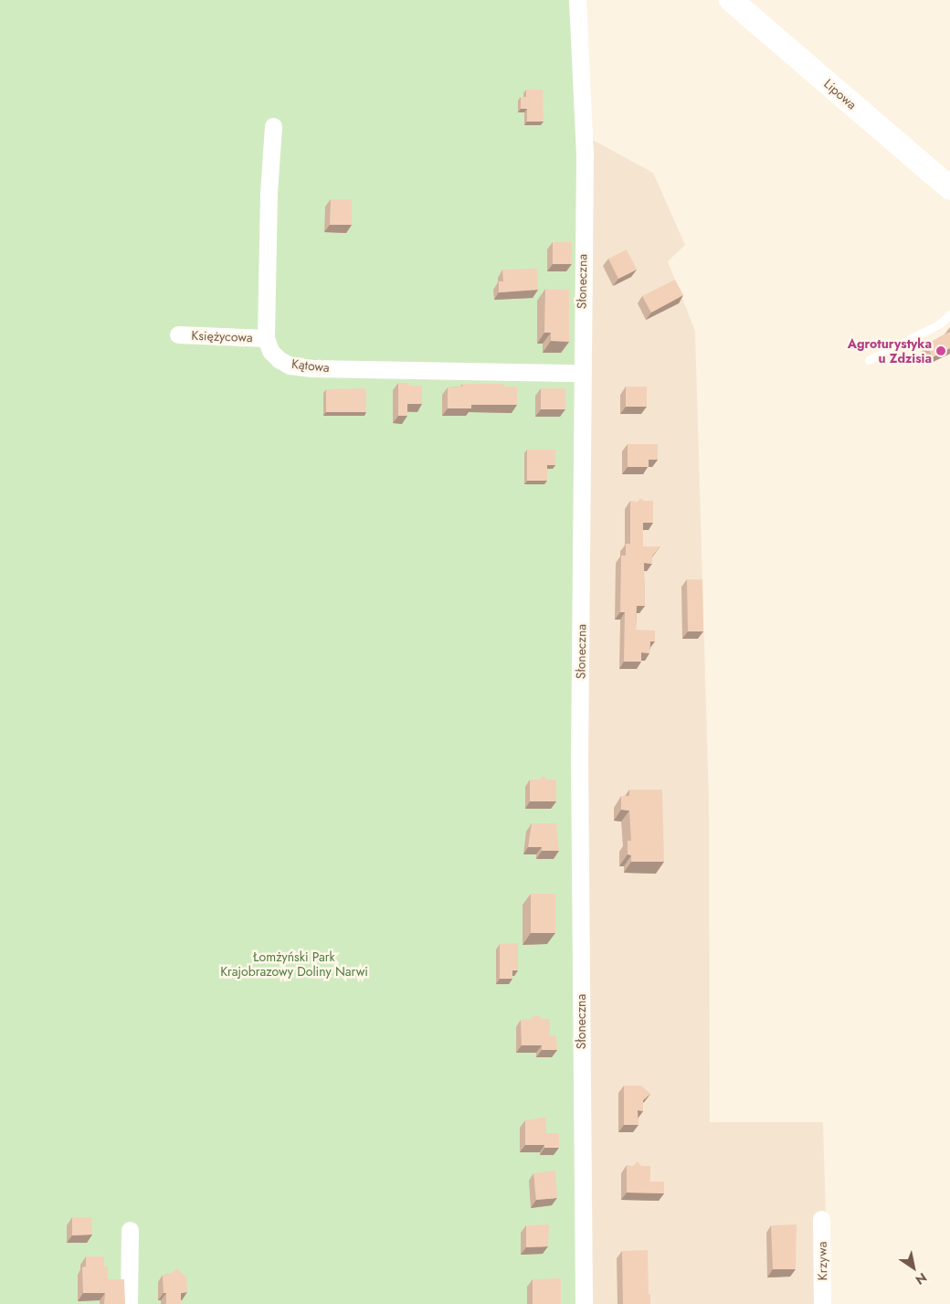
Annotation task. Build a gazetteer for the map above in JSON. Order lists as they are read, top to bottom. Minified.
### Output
{"streets":{"main road":["Lipowa"],"street":["Słoneczna","Księżycowa","Kątowa","Krzywa"]},"crossings":[["Słoneczna","Kątowa"],["Księżycowa","Kątowa"]],"parks":["Łomżyński Park Krajobrazowy Doliny Narwi"],"places":["Agroturystyka u Zdzisia"],"north":"bottom right"}
